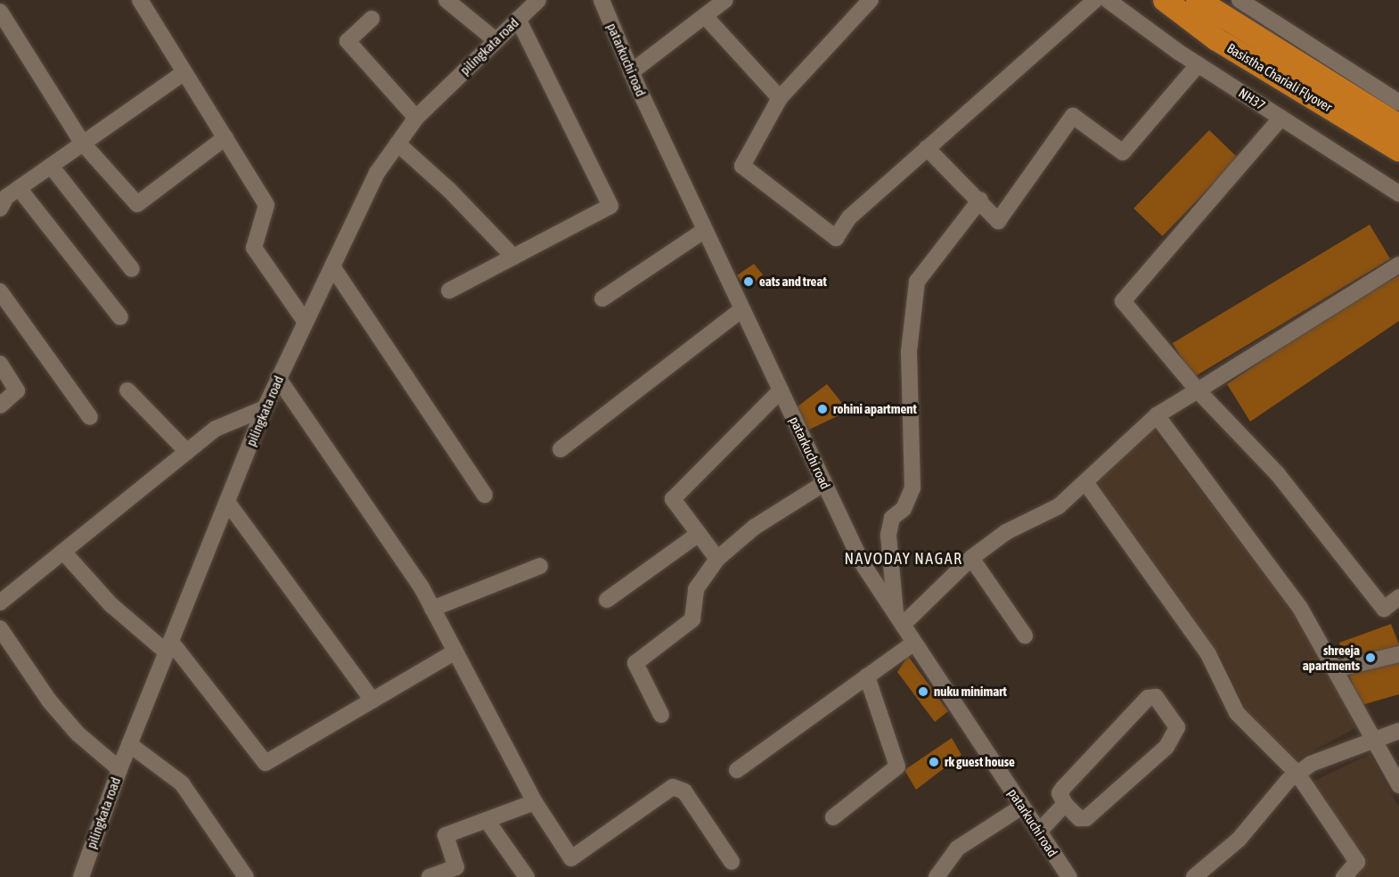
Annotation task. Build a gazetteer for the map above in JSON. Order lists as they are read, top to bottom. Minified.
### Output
{"streets":{"highway":["Basistha Chariali Flyover"],"street":["pilingkata road","patarkuchi road","NH37"]},"districts":["NAVODAY NAGAR"],"places":["eats and treat","rohini apartment","shreeja apartments","nuku minimart","rk guest house"]}
